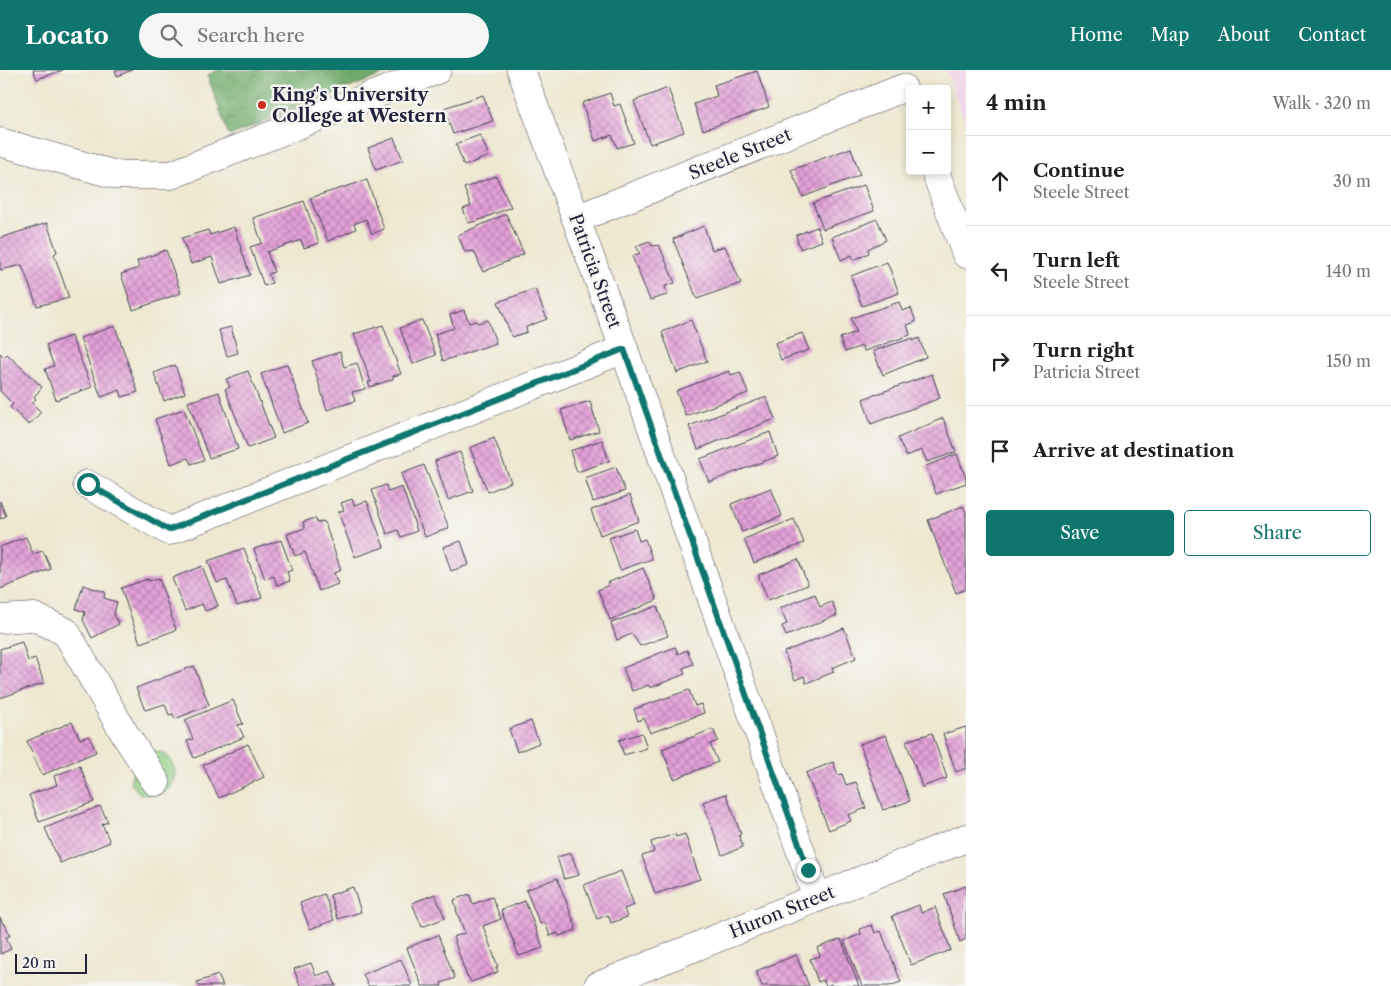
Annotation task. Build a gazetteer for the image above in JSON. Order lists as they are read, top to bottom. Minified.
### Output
{"streets":{"street":["Steele Street","Patricia Street","Huron Street"]},"crossings":[["Steele Street","Patricia Street"],["Patricia Street","Huron Street"]],"places":["King's University College at Western"],"scale_bar":"20 m","page":{"header":"Locato","search":"Search here","nav":["Home","Map","About","Contact"],"heading":["4 min","Walk · 320 m"],"map_buttons":["+","−"],"list":[["Continue","Steele Street","30 m"],["Turn left","Steele Street","140 m"],["Turn right","Patricia Street","150 m"],"Arrive at destination"],"buttons":["Save","Share"],"scale":"20 m"}}
